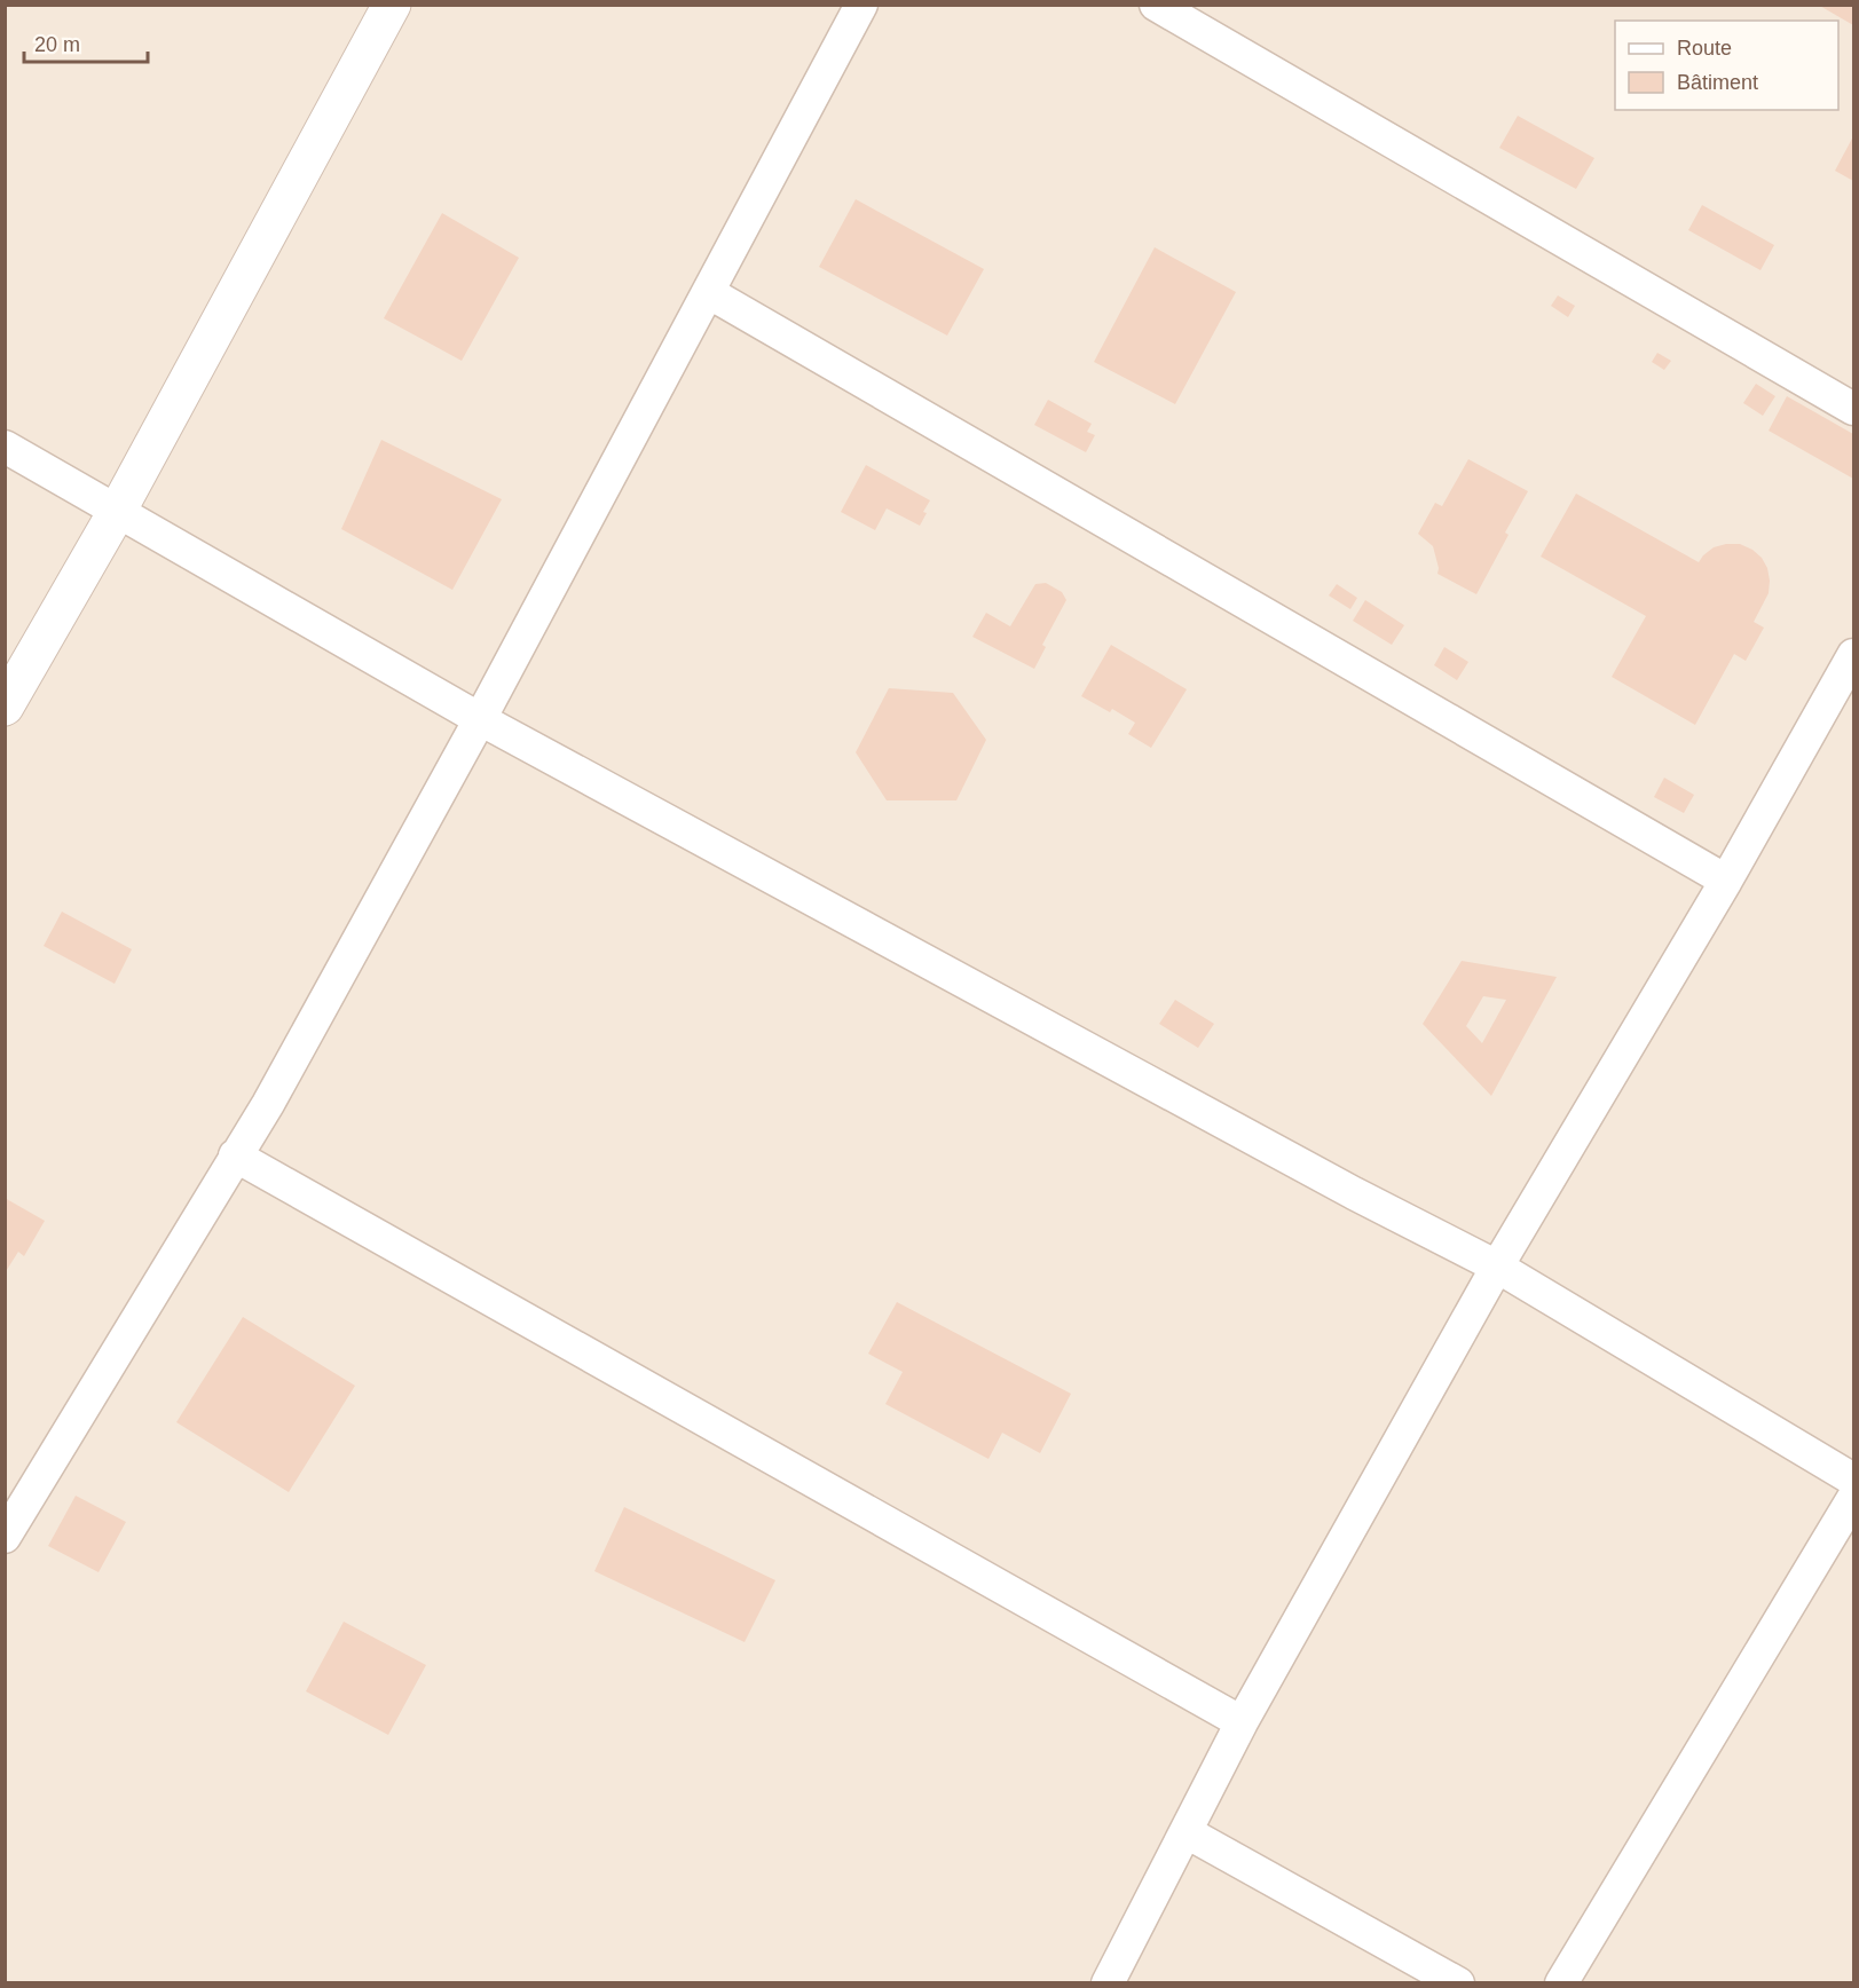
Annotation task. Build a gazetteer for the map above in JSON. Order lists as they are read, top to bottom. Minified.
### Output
{"legend":["Route","Bâtiment"],"scale_bar":"20 m"}
